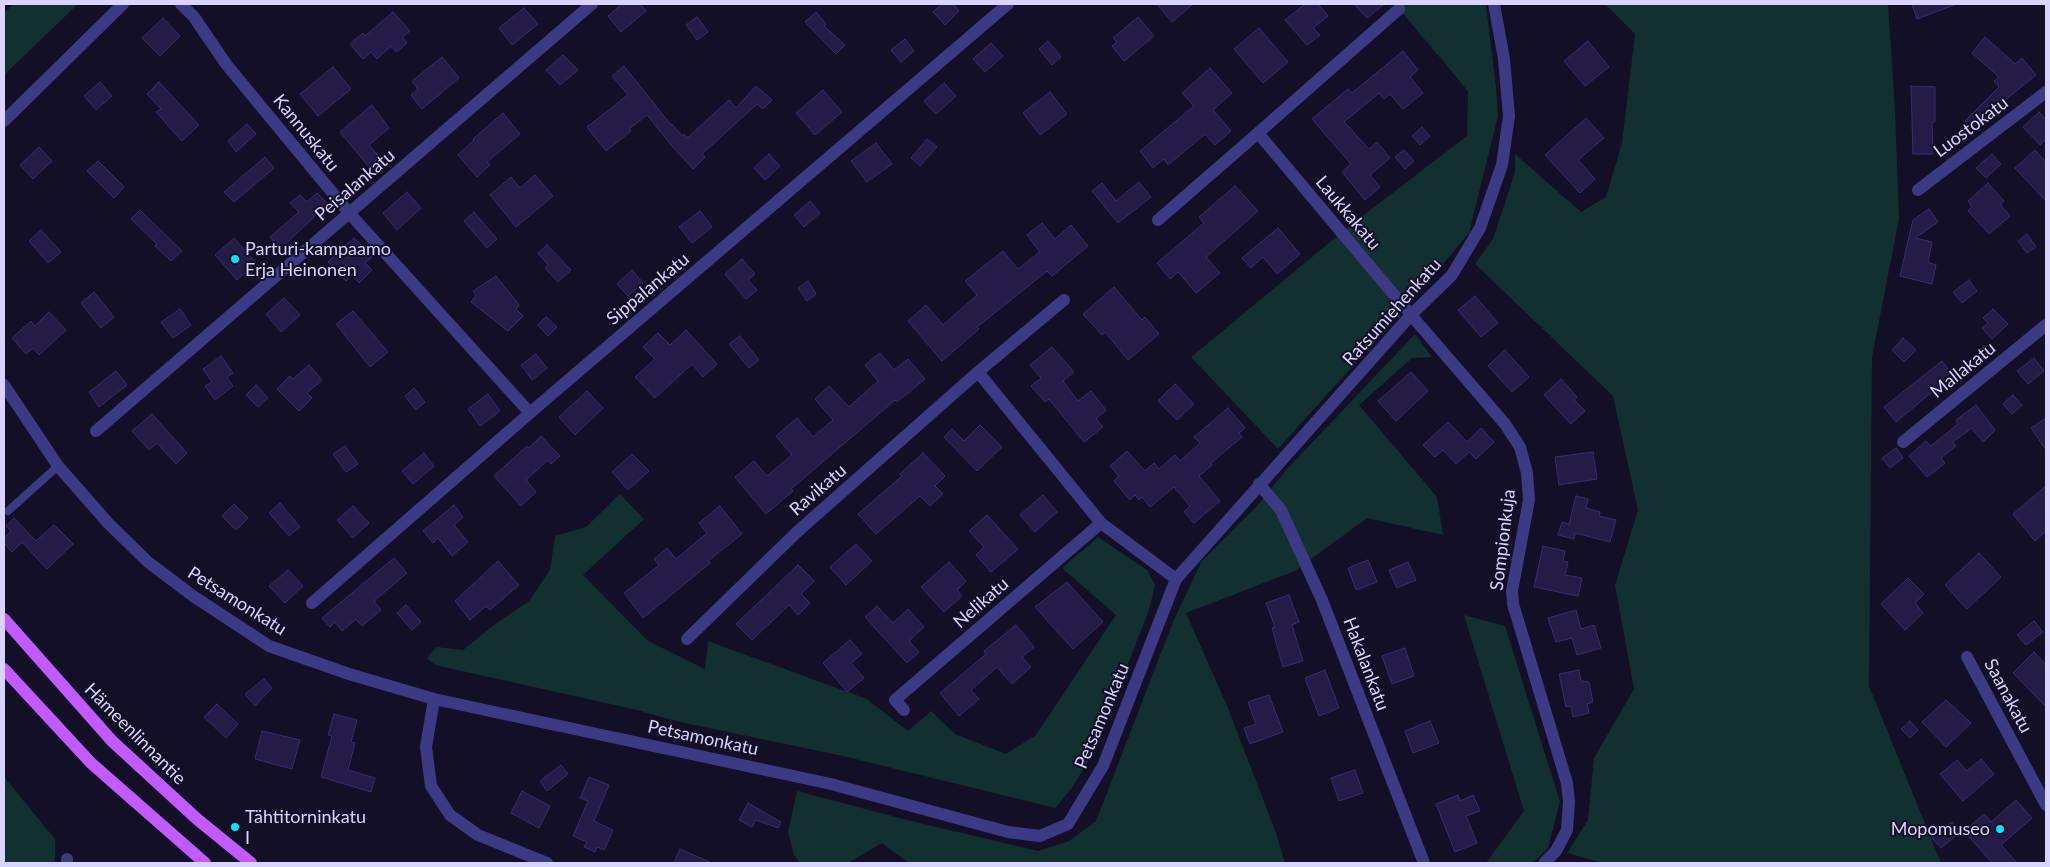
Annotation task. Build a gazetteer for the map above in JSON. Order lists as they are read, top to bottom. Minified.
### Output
{"streets":{"main road":["Hämeenlinnantie"],"street":["Luostokatu","Kannuskatu","Peisalankatu","Laukkakatu","Sippalankatu","Ratsumiehenkatu","Mallakatu","Ravikatu","Sompionkuja","Petsamonkatu","Nelikatu","Hakalankatu","Saanakatu"]},"crossings":[["Kannuskatu","Peisalankatu"],["Kannuskatu","Sippalankatu"],["Laukkakatu","Ratsumiehenkatu"],["Laukkakatu","Sompionkuja"],["Ratsumiehenkatu","Sompionkuja"],["Ratsumiehenkatu","Petsamonkatu"],["Petsamonkatu","Hakalankatu"]],"places":["Parturi-kampaamo Erja Heinonen","Tähtitorninkatu I","Mopomuseo"]}
